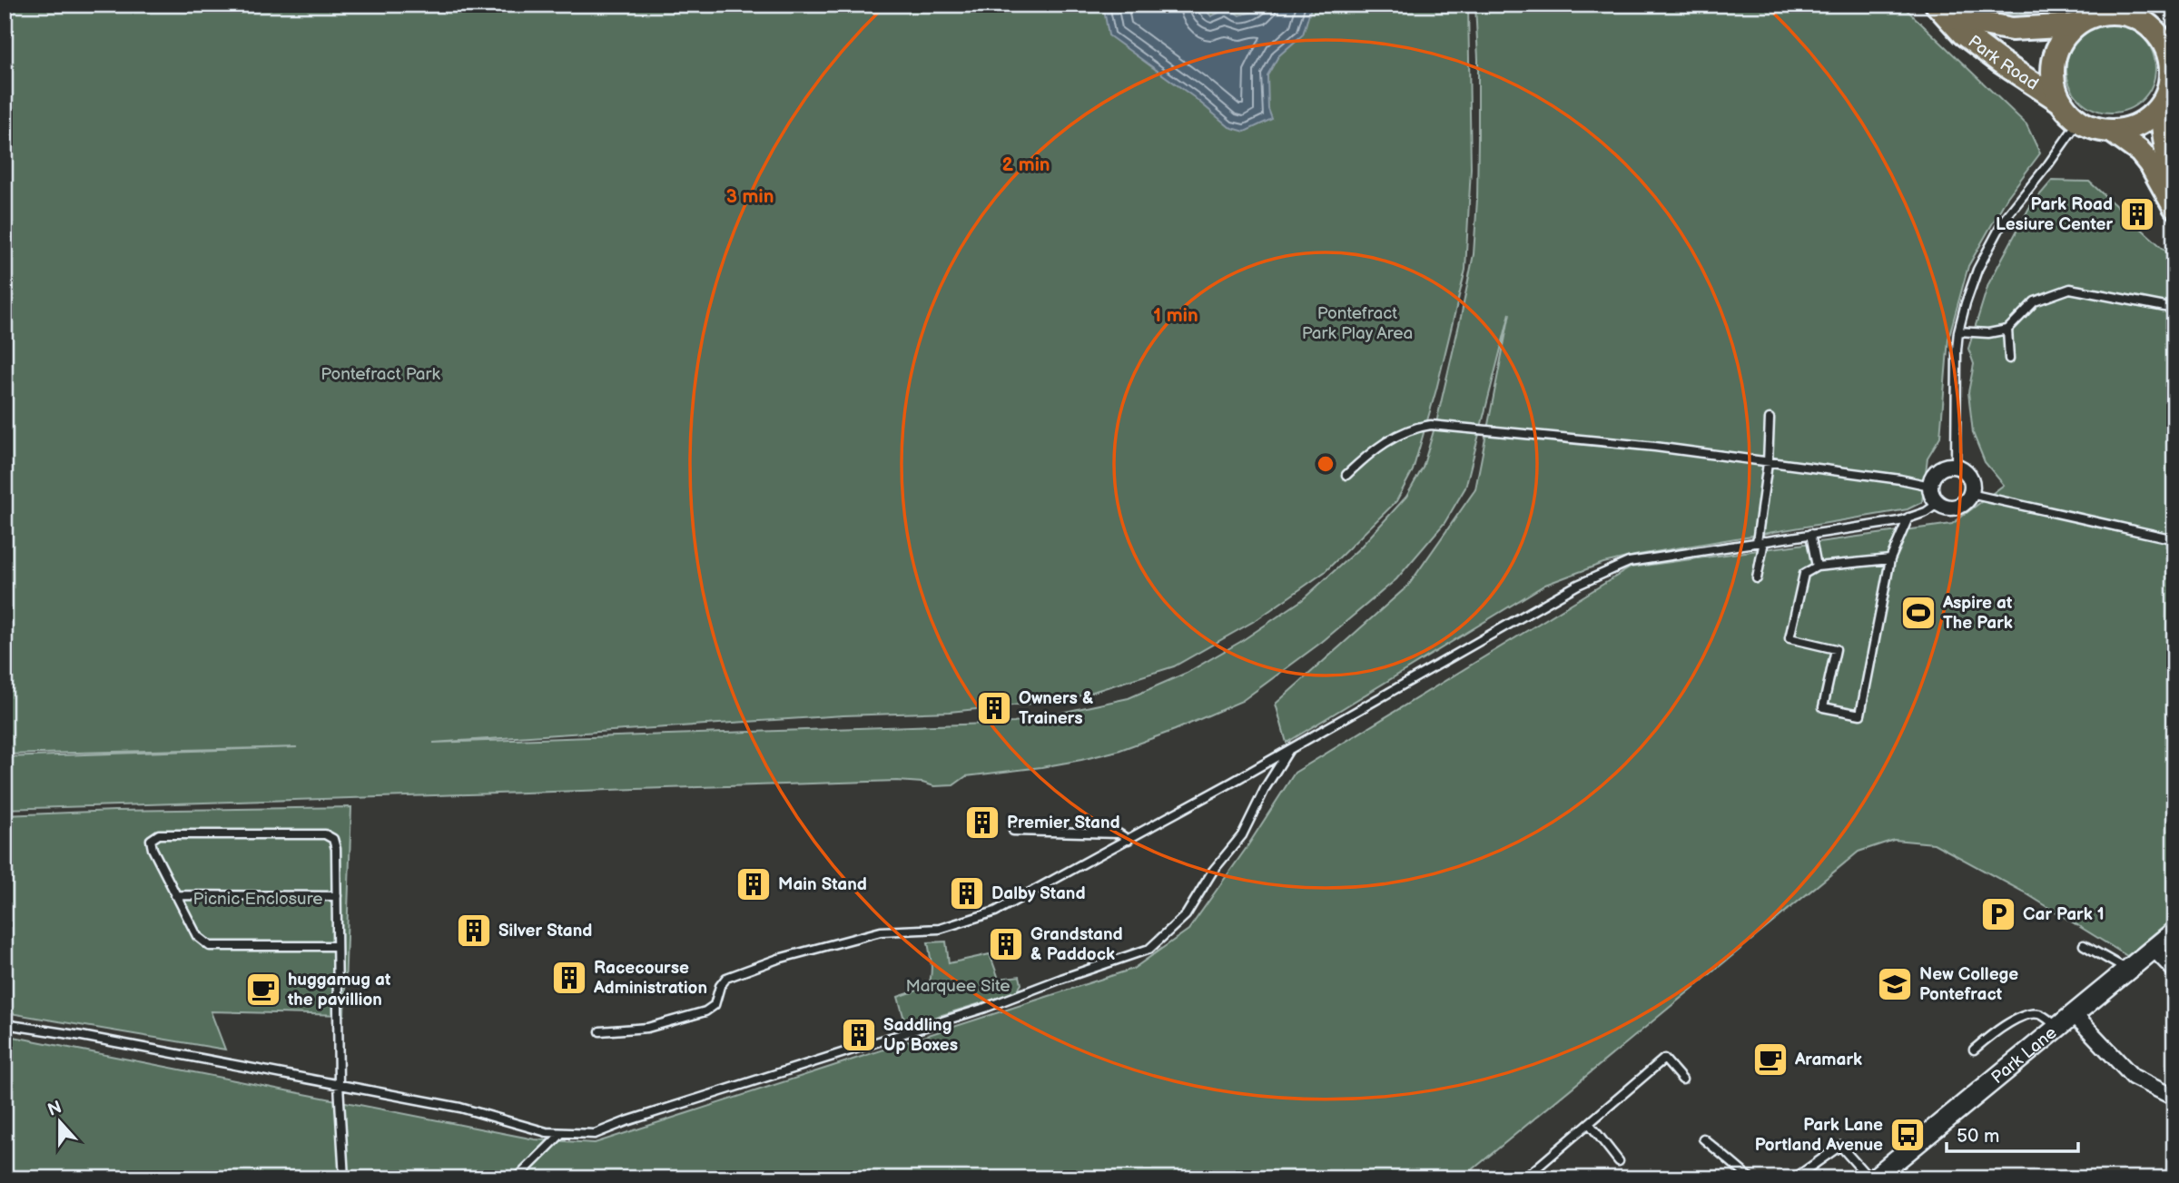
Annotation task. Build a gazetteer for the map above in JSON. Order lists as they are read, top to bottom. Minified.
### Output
{"streets":{"main road":["Park Road","Park Lane"]},"parks":["Pontefract Park Play Area","Pontefract Park","Picnic Enclosure","Marquee Site"],"places":{"building":["Park Road Lesiure Center","Owners & Trainers","Premier Stand","Main Stand","Dalby Stand","Silver Stand","Grandstand & Paddock","Racecourse Administration","Saddling Up Boxes"],"sports":["Aspire at The Park"],"parking":["Car Park 1"],"school or university":["New College Pontefract"],"cafe":["huggamug at the pavillion","Aramark"],"bus stop":["Park Lane Portland Avenue"]},"scale_bar":"50 m","north":"top","rings":["2 min","3 min","1 min"]}
